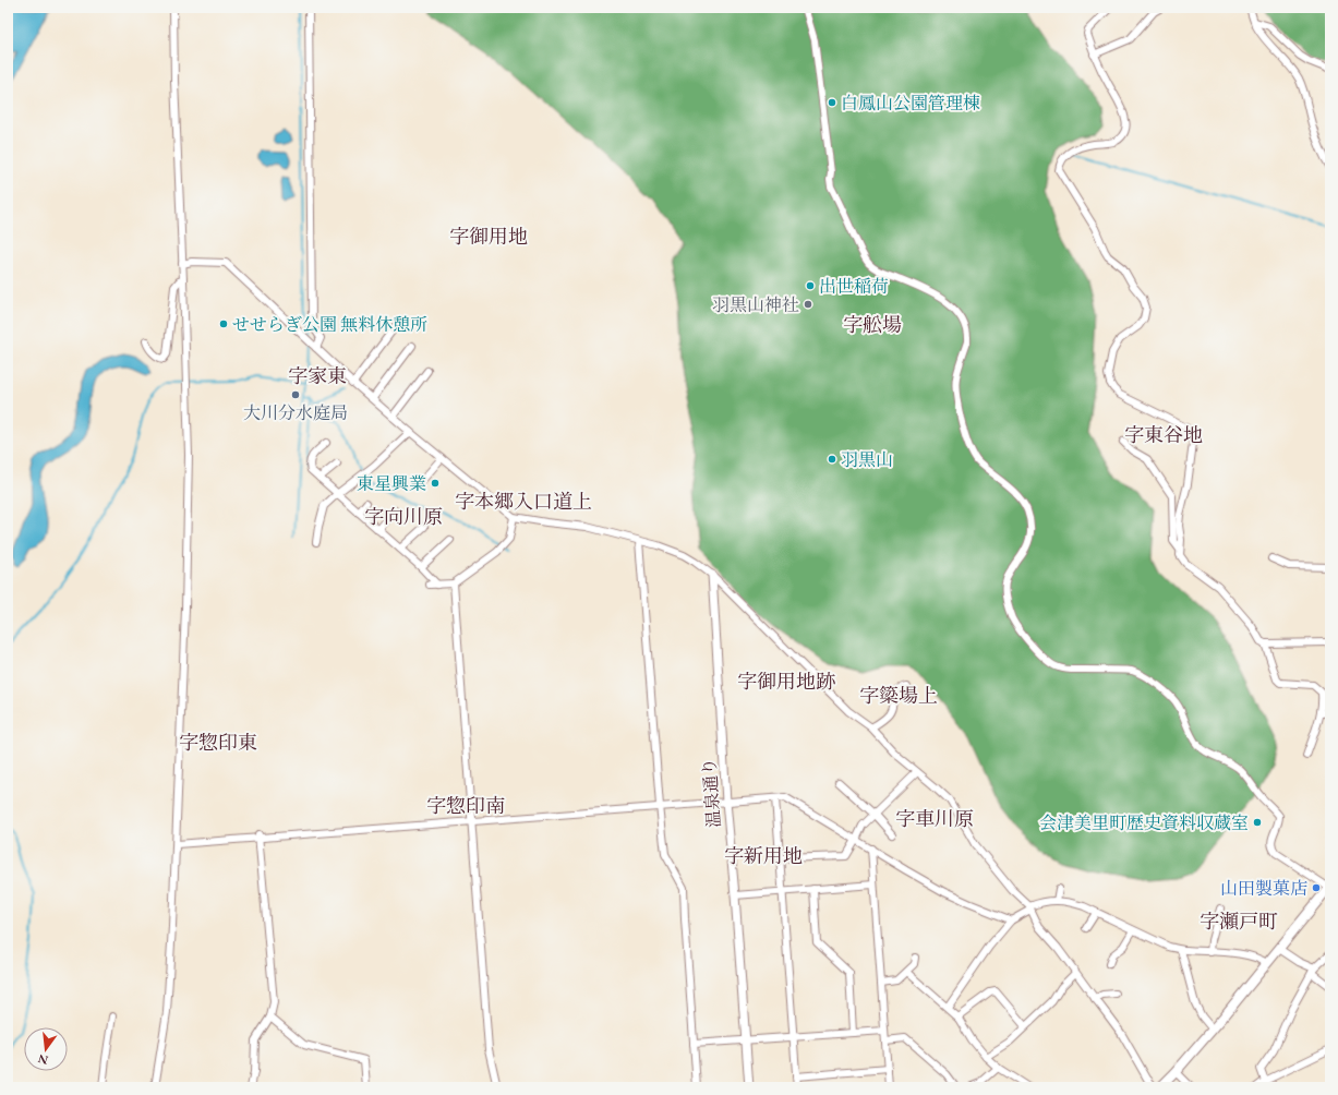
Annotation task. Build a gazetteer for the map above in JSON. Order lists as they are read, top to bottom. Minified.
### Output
{"streets":{"street":["温泉通り"]},"districts":["字御用地","字舩場","字家東","字東谷地","字本郷入口道上","字向川原","字御用地跡","字簗場上","字惣印東","字惣印南","字車川原","字新用地","字瀬戸町"],"places":["白鳳山公園管理棟","出世稲荷","羽黒山神社","せせらぎ公園 無料休憩所","大川分水庭局","羽黒山","東星興業","会津美里町歴史資料収蔵室","山田製菓店"],"north":"bottom"}
